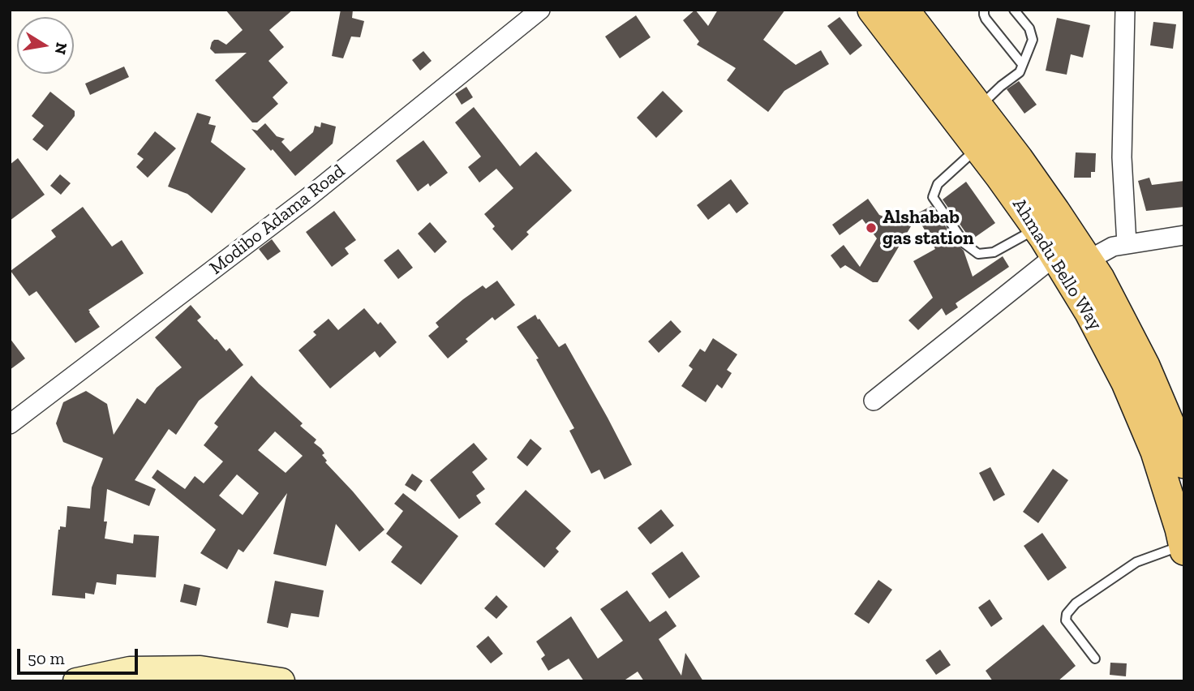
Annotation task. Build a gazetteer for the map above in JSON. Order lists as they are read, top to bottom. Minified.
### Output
{"streets":{"main road":["Ahmadu Bello Way"],"street":["Modibo Adama Road"]},"places":["Alshabab gas station"],"scale_bar":"50 m","north":"right"}
